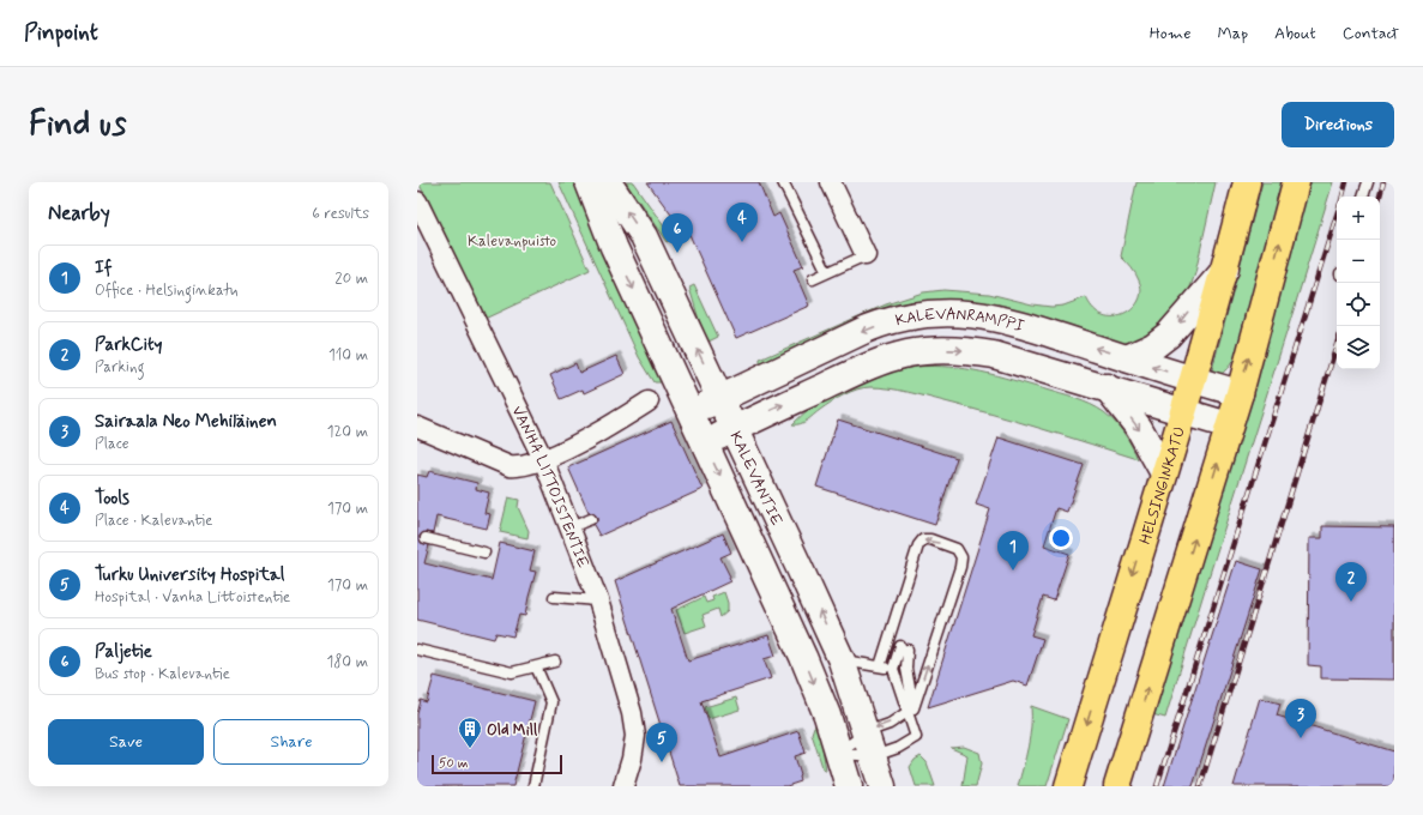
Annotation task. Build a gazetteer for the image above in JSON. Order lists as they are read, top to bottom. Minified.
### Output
{"streets":{"highway":["HELSINGINKATU"],"main road":["KALEVANRAMPPI","KALEVANTIE"],"street":["VANHA LITTOISTENTIE"]},"crossings":[["KALEVANRAMPPI","KALEVANTIE"],["KALEVANRAMPPI","HELSINGINKATU"]],"parks":["Kalevanpuisto"],"places":{"building":["Old Mill"]},"scale_bar":"50 m","page":{"header":"Pinpoint","nav":["Home","Map","About","Contact"],"buttons":["Directions",["Save","Share"]],"title":"Find us","heading":["Nearby","6 results"],"map_buttons":["+","−"],"pins":["4","6","1","2","3","5"],"list":[{"mark":"1","name":"If","note":"Office · Helsinginkatu","value":"20 m"},{"mark":"2","name":"ParkCity","note":"Parking","value":"110 m"},{"mark":"3","name":"Sairaala Neo Mehiläinen","note":"Place","value":"120 m"},{"mark":"4","name":"Tools","note":"Place · Kalevantie","value":"170 m"},{"mark":"5","name":"Turku University Hospital","note":"Hospital · Vanha Littoistentie","value":"170 m"},{"mark":"6","name":"Paljetie","note":"Bus stop · Kalevantie","value":"180 m"}],"scale":"50 m"}}
